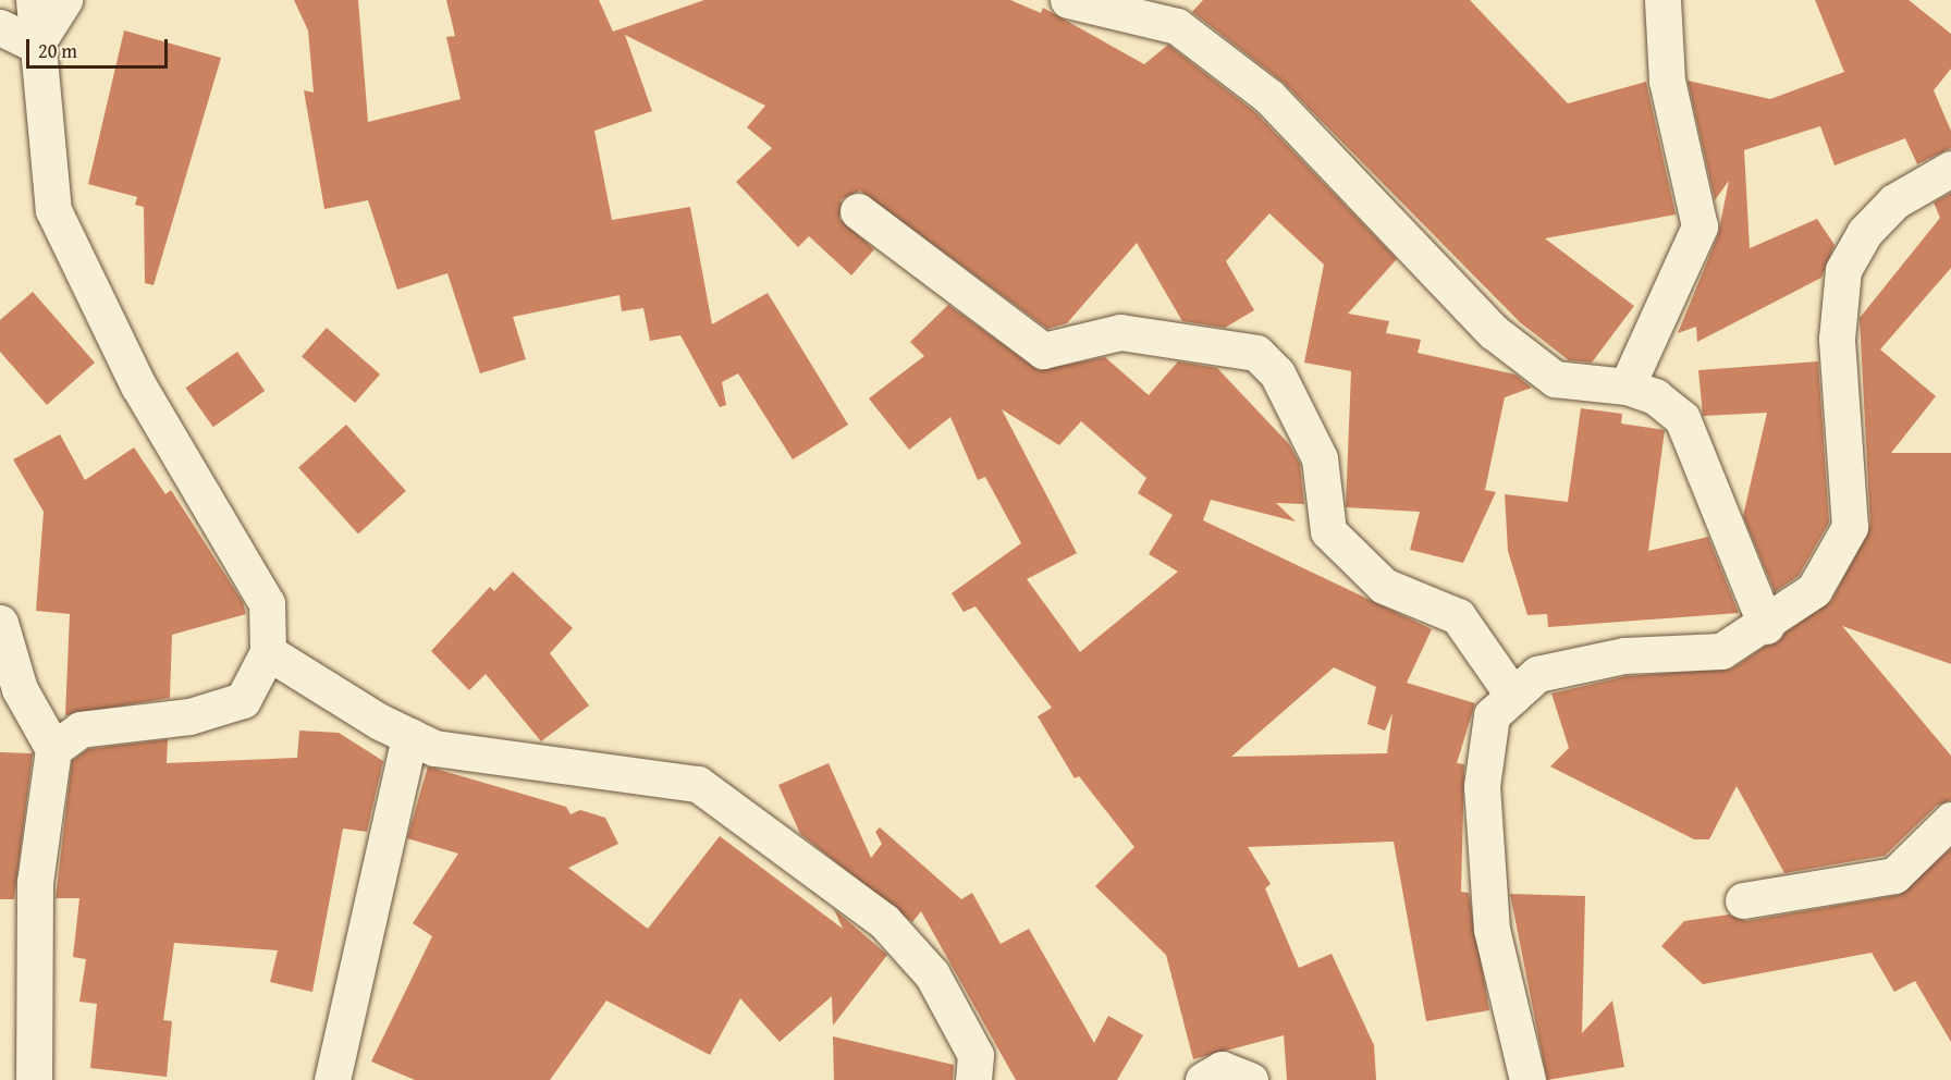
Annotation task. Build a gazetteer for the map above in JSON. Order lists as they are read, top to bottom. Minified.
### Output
{"scale_bar":"20 m"}
